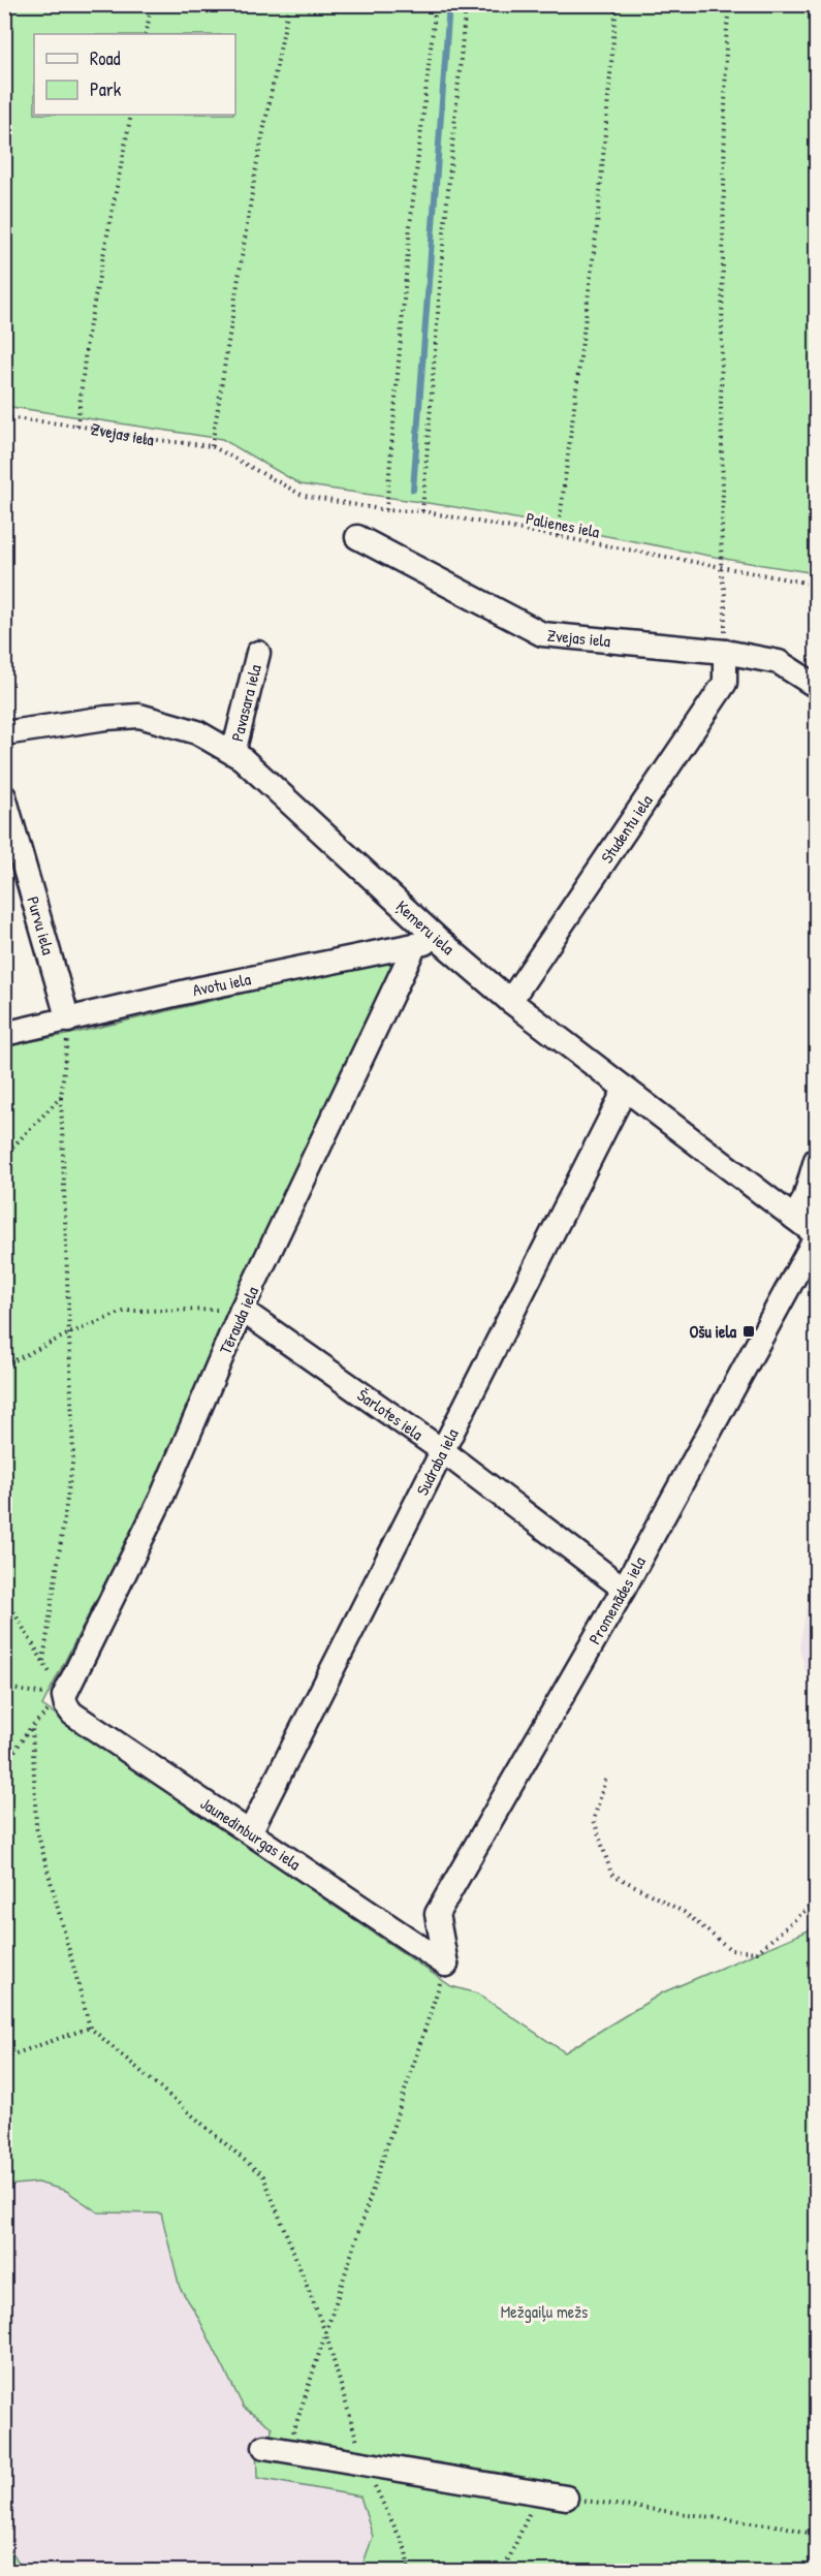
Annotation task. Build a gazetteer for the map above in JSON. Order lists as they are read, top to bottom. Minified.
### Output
{"streets":{"street":["Zvejas iela","Pavasara iela","Studentu iela","Purvu iela","Ķemeru iela","Avotu iela","Tērauda iela","Šarlotes iela","Sudraba iela","Promenādes iela","Jaunedinburgas iela"],"path":["Palienes iela"]},"crossings":[["Zvejas iela","Palienes iela"],["Zvejas iela","Studentu iela"],["Pavasara iela","Ķemeru iela"],["Studentu iela","Ķemeru iela"],["Purvu iela","Avotu iela"],["Ķemeru iela","Avotu iela"],["Ķemeru iela","Sudraba iela"],["Ķemeru iela","Promenādes iela"],["Avotu iela","Tērauda iela"],["Tērauda iela","Šarlotes iela"],["Tērauda iela","Jaunedinburgas iela"],["Šarlotes iela","Sudraba iela"],["Šarlotes iela","Promenādes iela"],["Sudraba iela","Jaunedinburgas iela"],["Promenādes iela","Jaunedinburgas iela"]],"parks":["Mežgaiļu mežs"],"places":{"transit":["Ošu iela"]},"legend":["Road","Park"]}
